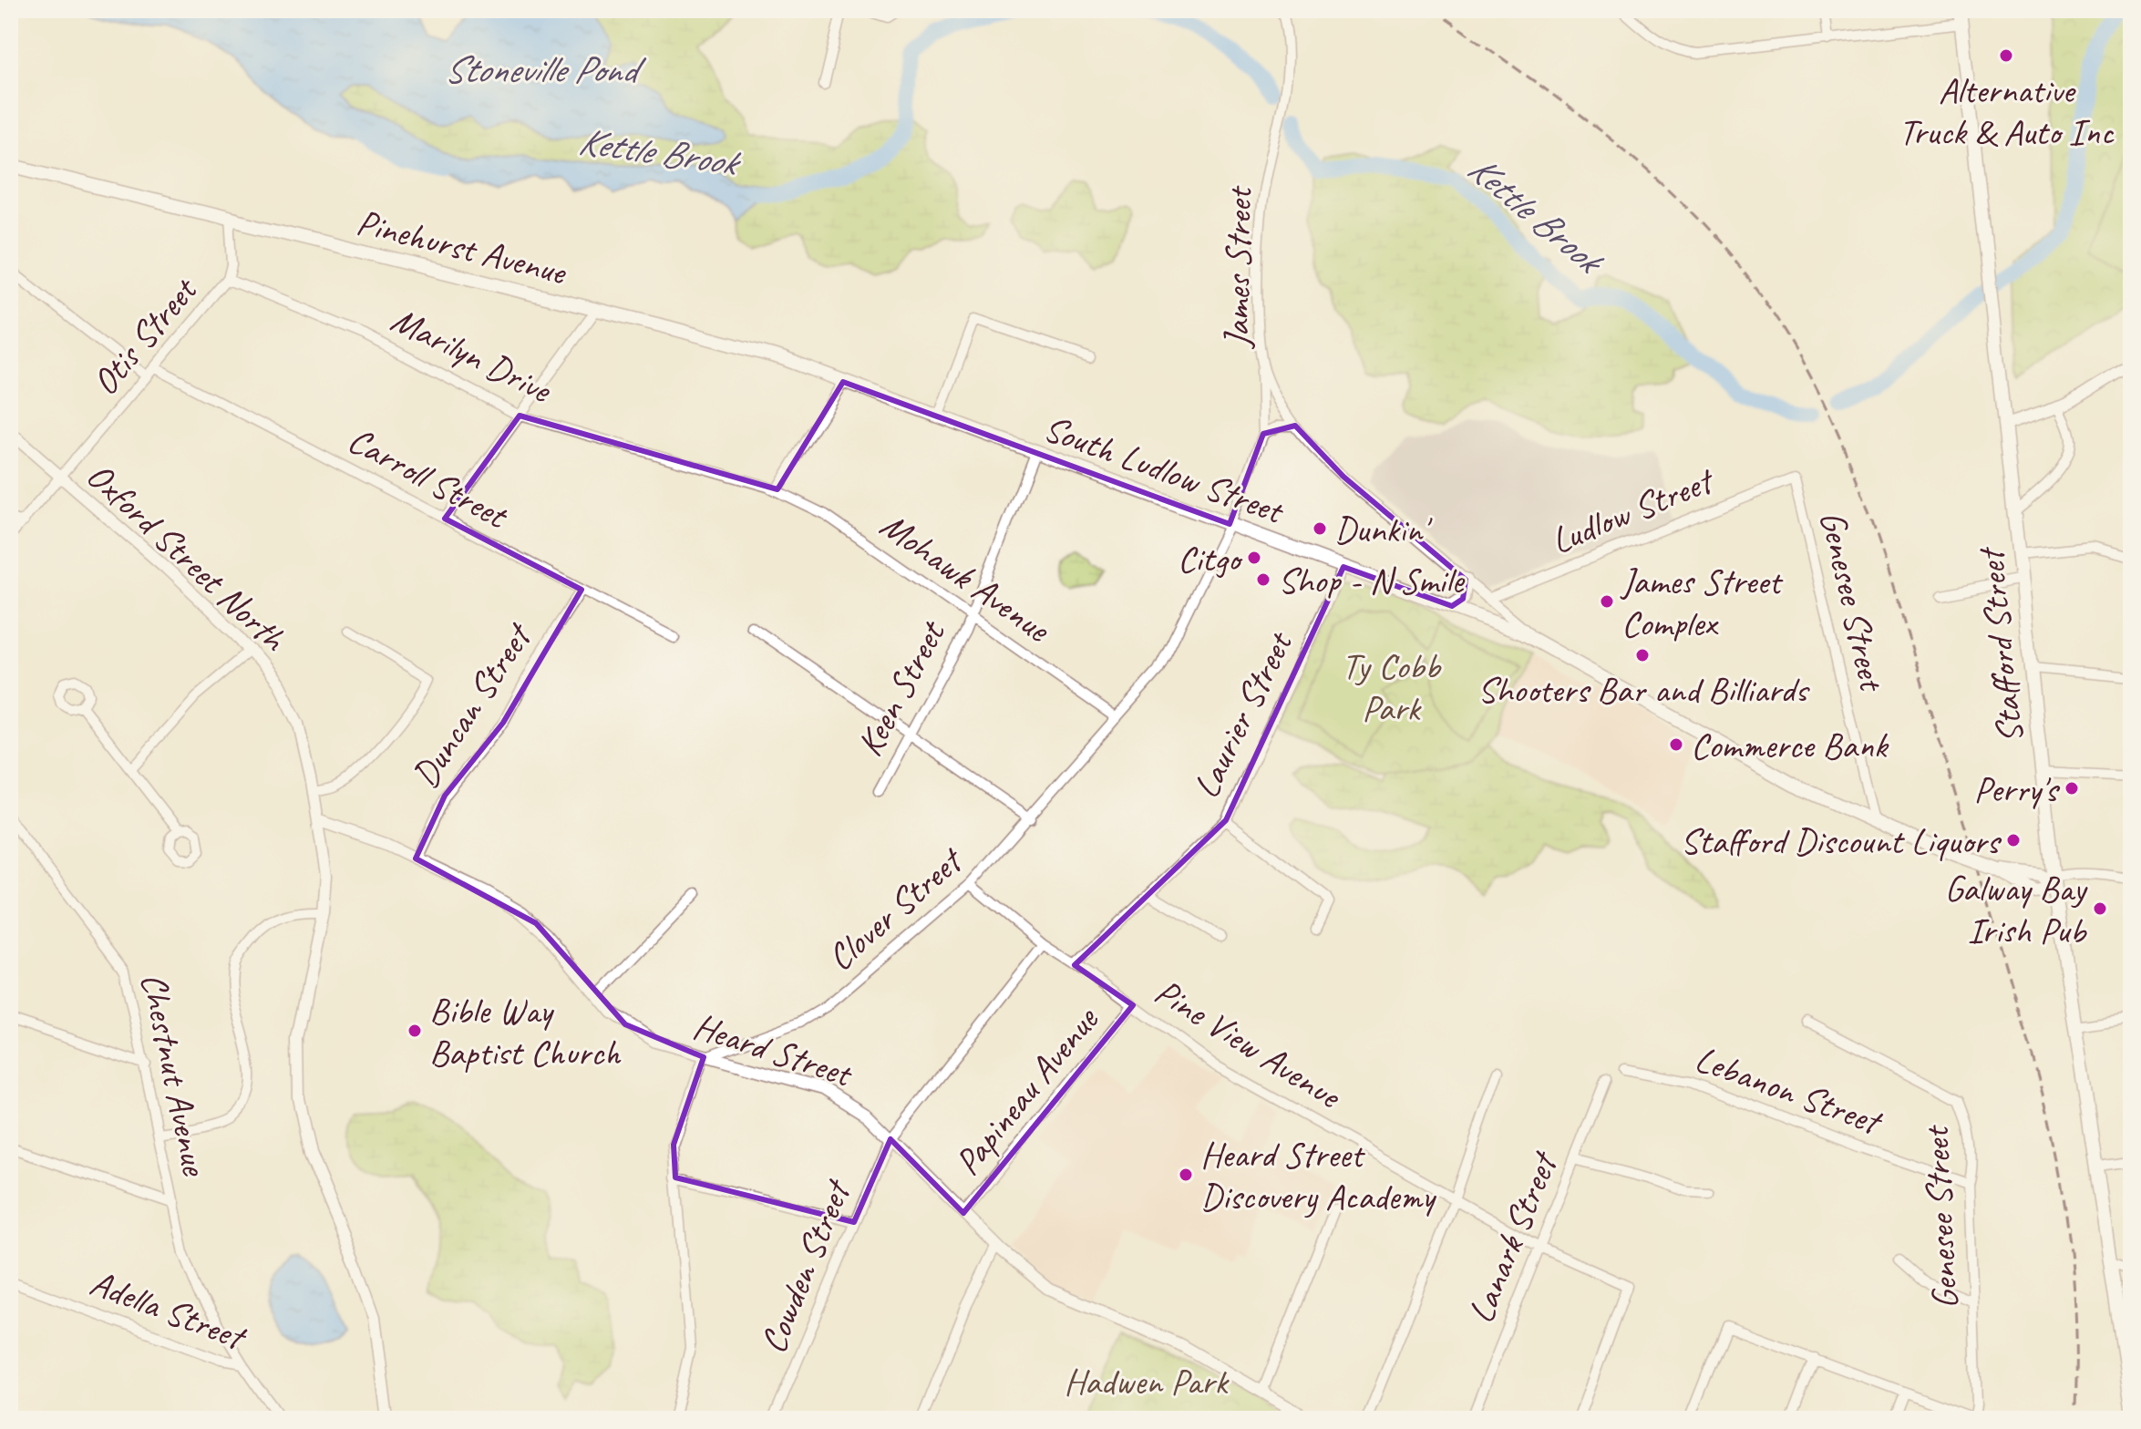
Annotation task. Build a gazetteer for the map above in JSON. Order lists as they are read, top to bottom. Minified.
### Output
{"streets":{"main road":["Pinehurst Avenue","James Street","South Ludlow Street","Stafford Street"],"street":["Otis Street","Marilyn Drive","Carroll Street","Ludlow Street","Oxford Street North","Mohawk Avenue","Genesee Street","Keen Street","Duncan Street","Laurier Street","Clover Street","Pine View Avenue","Heard Street","Chestnut Avenue","Lebanon Street","Papineau Avenue","Lanark Street","Cowden Street","Adella Street"]},"crossings":[["Pinehurst Avenue","Otis Street"],["Pinehurst Avenue","South Ludlow Street"],["James Street","South Ludlow Street"],["James Street","Ludlow Street"],["James Street","Genesee Street"],["James Street","Stafford Street"],["James Street","Clover Street"],["Otis Street","Marilyn Drive"],["Otis Street","Carroll Street"],["Otis Street","Oxford Street North"],["Marilyn Drive","Mohawk Avenue"],["South Ludlow Street","Keen Street"],["South Ludlow Street","Laurier Street"],["South Ludlow Street","Clover Street"],["Carroll Street","Duncan Street"],["Ludlow Street","Genesee Street"],["Oxford Street North","Heard Street"],["Mohawk Avenue","Keen Street"],["Mohawk Avenue","Clover Street"],["Genesee Street","Lebanon Street"],["Duncan Street","Heard Street"],["Laurier Street","Pine View Avenue"],["Clover Street","Pine View Avenue"],["Clover Street","Heard Street"],["Pine View Avenue","Papineau Avenue"],["Pine View Avenue","Lanark Street"],["Pine View Avenue","Cowden Street"],["Heard Street","Papineau Avenue"],["Heard Street","Cowden Street"],["Chestnut Avenue","Adella Street"]],"water":["Stoneville Pond","Kettle Brook"],"parks":["Ty Cobb Park","Hadwen Park"],"places":["Alternative Truck & Auto Inc","Dunkin'","Citgo","Shop - N Smile","James Street Complex","Shooters Bar and Billiards","Commerce Bank","Perry's","Stafford Discount Liquors","Galway Bay Irish Pub","Bible Way Baptist Church","Heard Street Discovery Academy"]}
